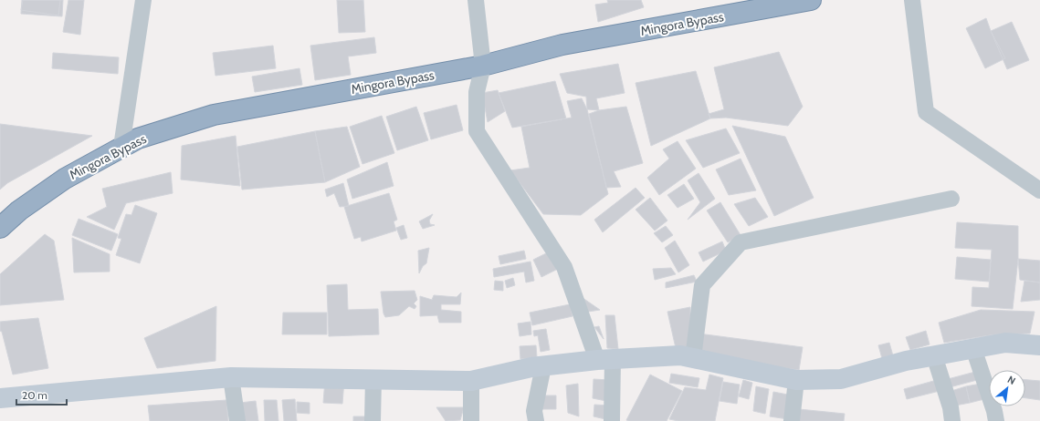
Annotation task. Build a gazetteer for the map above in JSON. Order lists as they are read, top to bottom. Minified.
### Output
{"streets":{"highway":["Mingora Bypass"]},"scale_bar":"20 m","north":"top right"}
